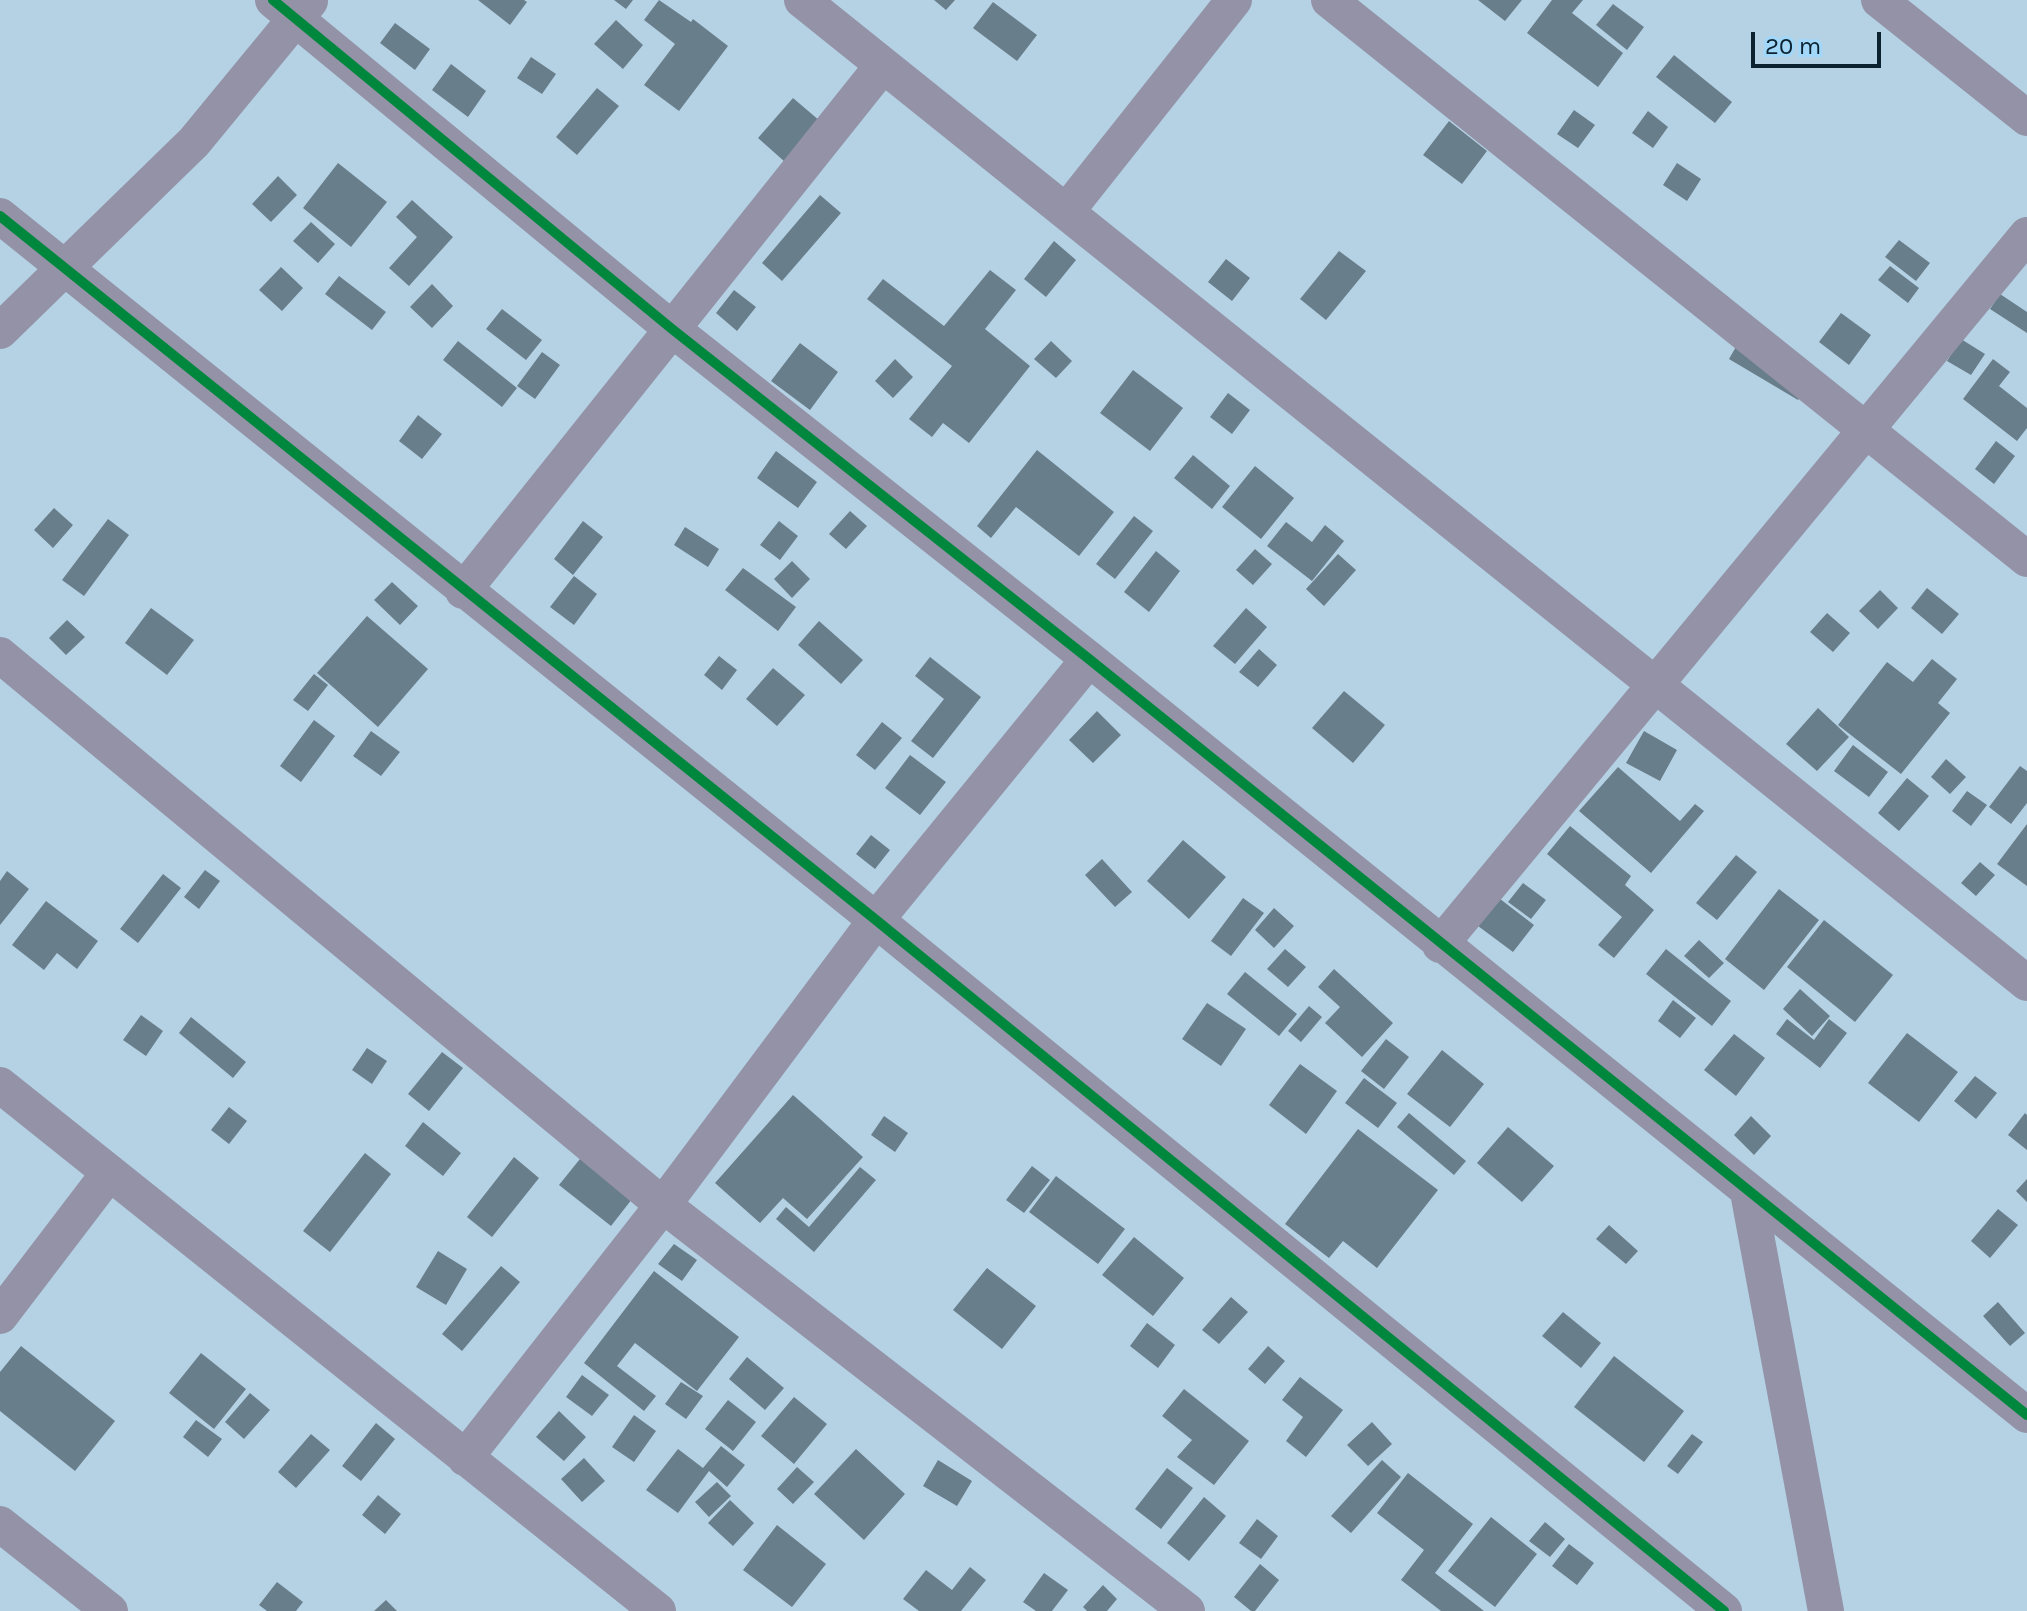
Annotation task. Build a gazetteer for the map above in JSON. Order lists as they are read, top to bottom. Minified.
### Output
{"scale_bar":"20 m"}
